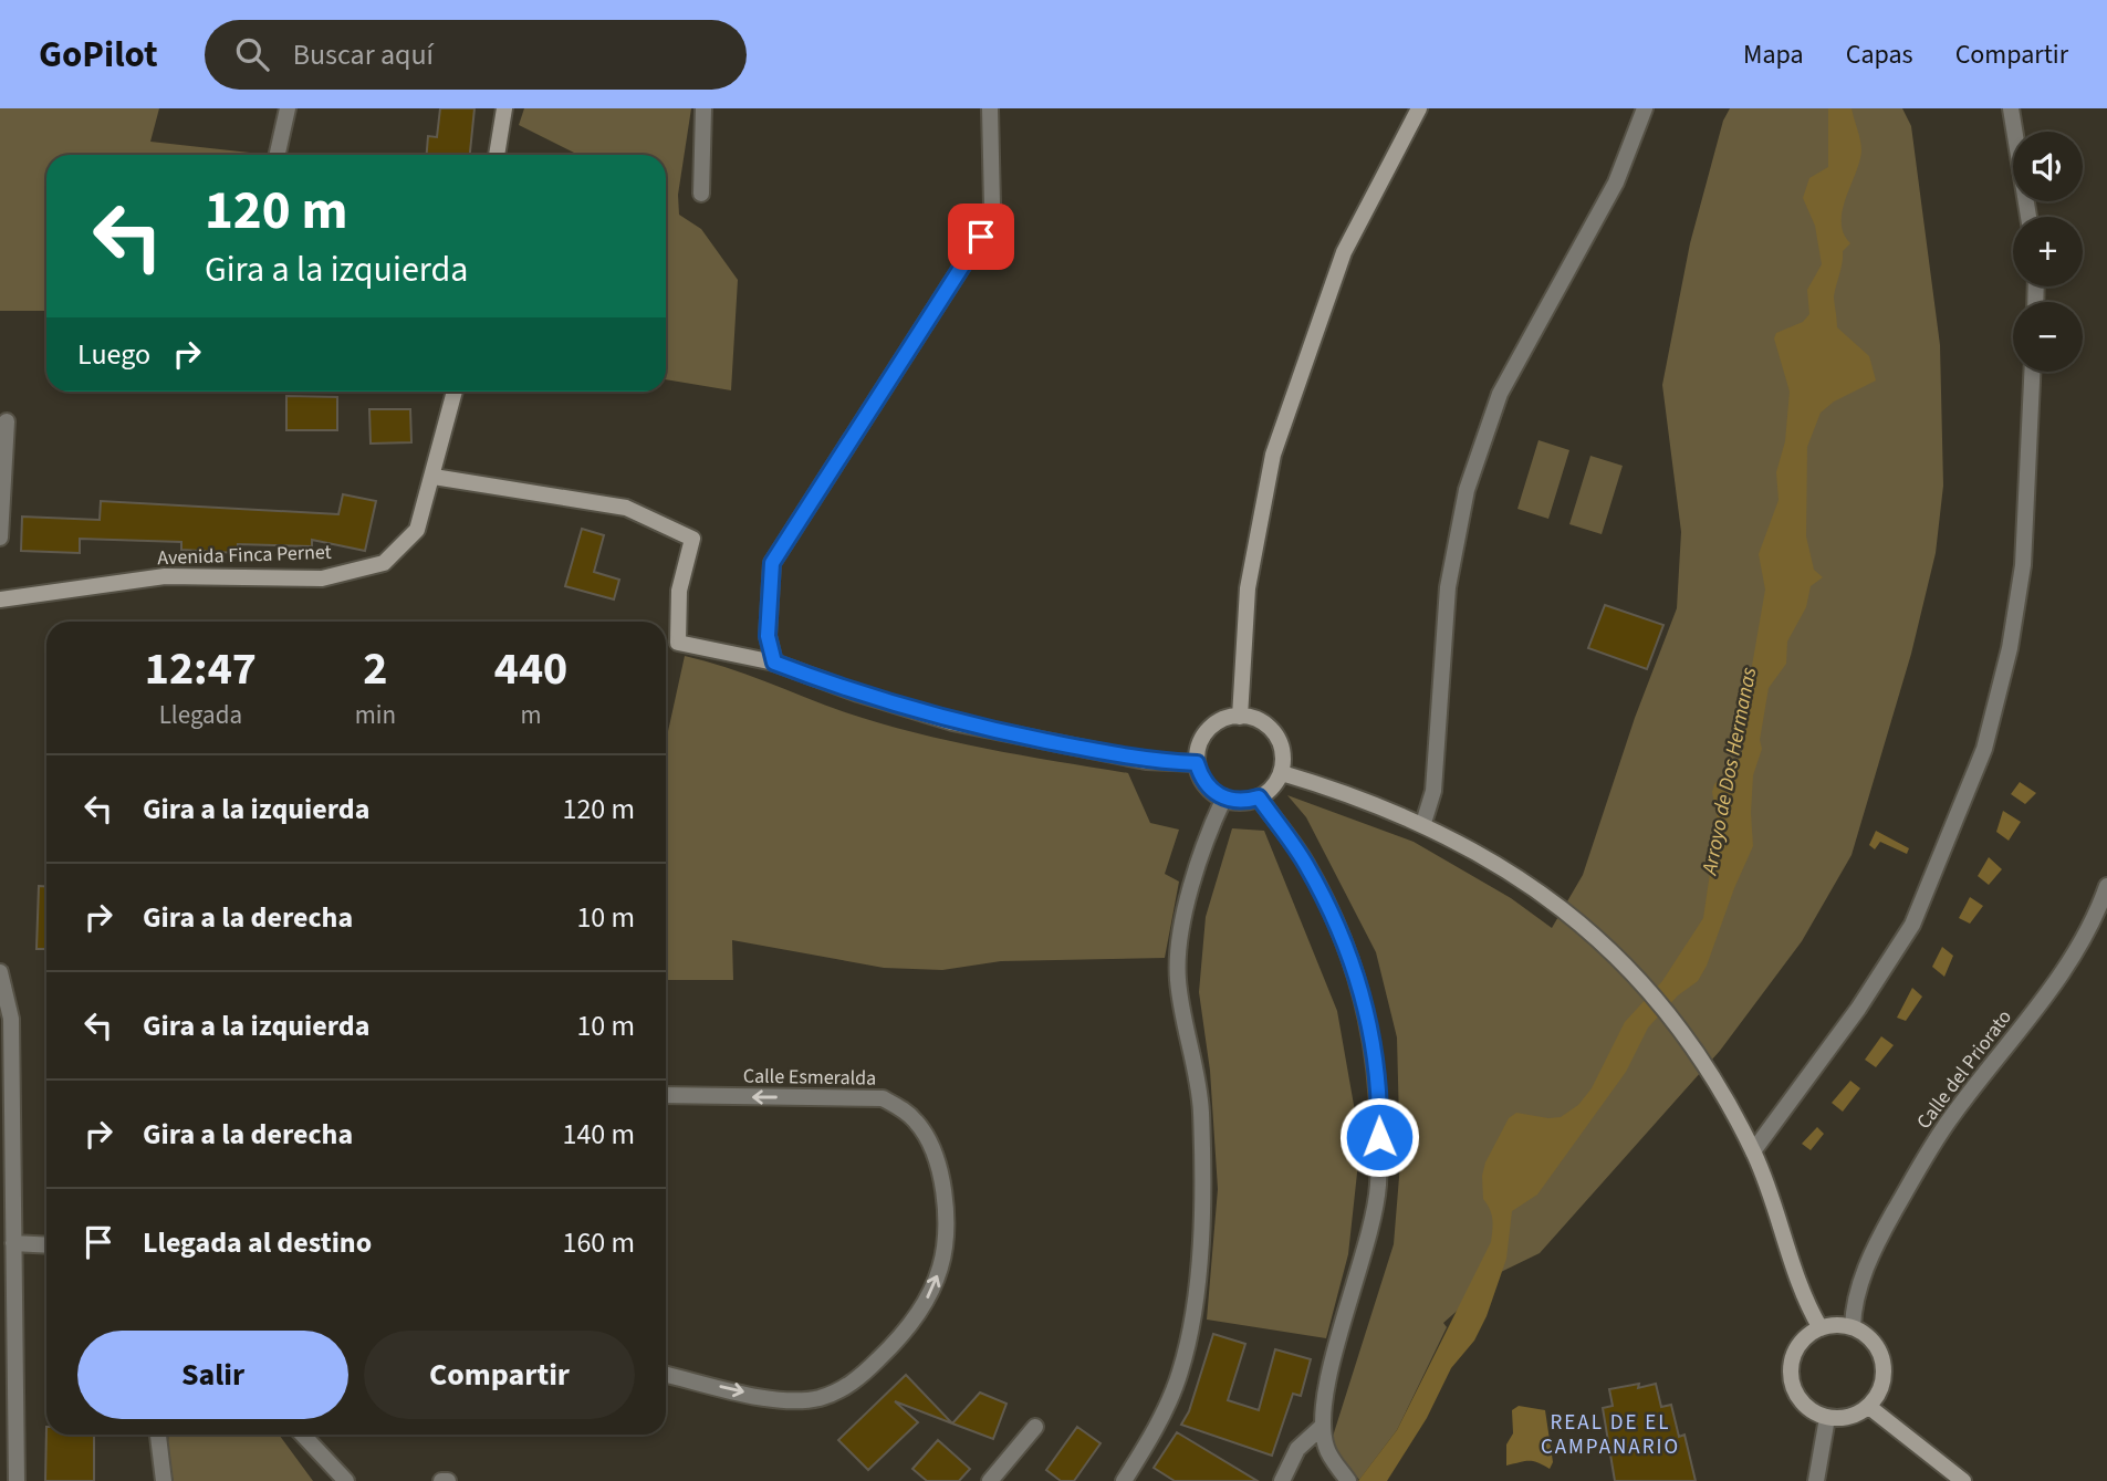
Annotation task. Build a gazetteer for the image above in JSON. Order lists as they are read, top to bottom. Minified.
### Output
{"streets":{"street":["Avenida Finca Pernet","Calle del Priorato","Calle Esmeralda"]},"districts":["REAL DE EL CAMPANARIO"],"water":["Arroyo de Dos Hermanas"],"page":{"header":"GoPilot","search":"Buscar aquí","nav":["Mapa","Capas","Compartir"],"map_buttons":["+","−"],"turn":["120 m","Gira a la izquierda"],"then":"Luego","eta":["12:47","Llegada","2","min","440","m"],"list":[{"name":"Gira a la izquierda","value":"120 m"},{"name":"Gira a la derecha","value":"10 m"},{"name":"Gira a la izquierda","value":"10 m"},{"name":"Gira a la derecha","value":"140 m"},{"name":"Llegada al destino","value":"160 m"}],"buttons":["Salir","Compartir"]}}
